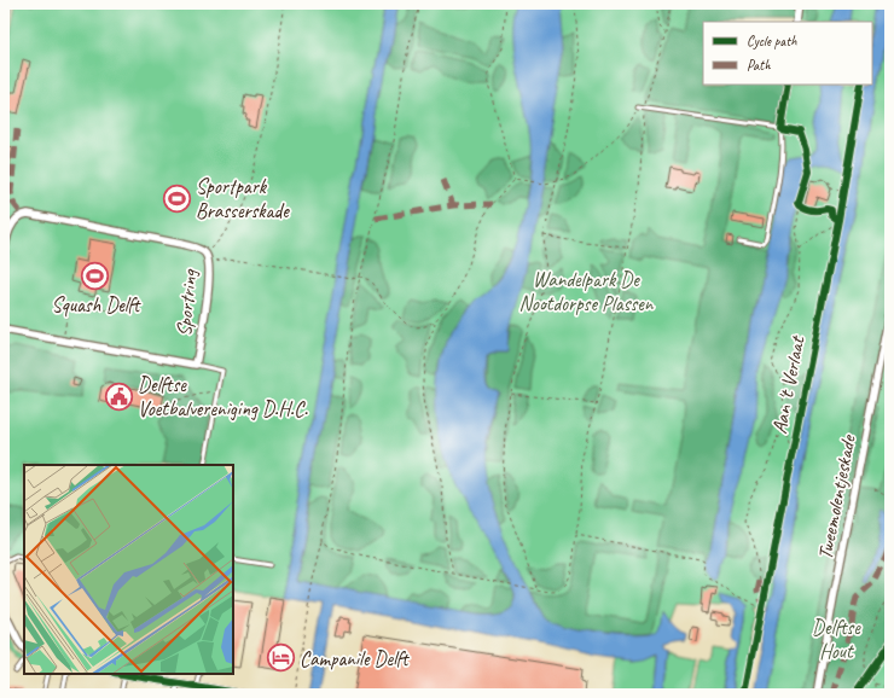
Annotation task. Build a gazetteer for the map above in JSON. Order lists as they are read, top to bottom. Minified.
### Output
{"streets":{"street":["Sportring","Tweemolentjeskade"],"cycle path":["Aan 't Verlaat"]},"parks":["Wandelpark De Nootdorpse Plassen","Delftse Hout"],"places":{"sports":["Sportpark Brasserskade","Squash Delft"],"public building":["Delftse Voetbalvereniging D.H.C."],"hotel":["Campanile Delft"]},"legend":["Cycle path","Path"]}
